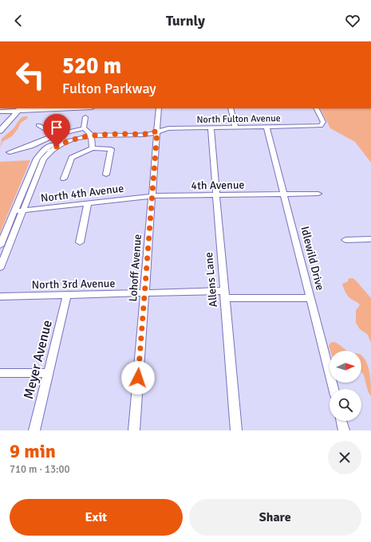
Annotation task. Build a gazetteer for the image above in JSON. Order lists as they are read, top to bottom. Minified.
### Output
{"streets":{"street":["North Fulton Avenue","4th Avenue","North 4th Avenue","Idlewild Drive","Lohoff Avenue","Allens Lane","North 3rd Avenue","Meyer Avenue"]},"crossings":[["North Fulton Avenue","Idlewild Drive"],["North Fulton Avenue","Lohoff Avenue"],["North Fulton Avenue","Allens Lane"],["4th Avenue","North 4th Avenue"],["4th Avenue","Idlewild Drive"],["4th Avenue","Lohoff Avenue"],["4th Avenue","Allens Lane"],["North 4th Avenue","Lohoff Avenue"],["Idlewild Drive","North 3rd Avenue"],["Lohoff Avenue","North 3rd Avenue"],["Allens Lane","North 3rd Avenue"],["North 3rd Avenue","Meyer Avenue"]],"north":"right","page":{"header":"Turnly","turn":["520 m","Fulton Parkway"],"heading":["9 min","710 m · 13:00"],"buttons":["Exit","Share"]}}
